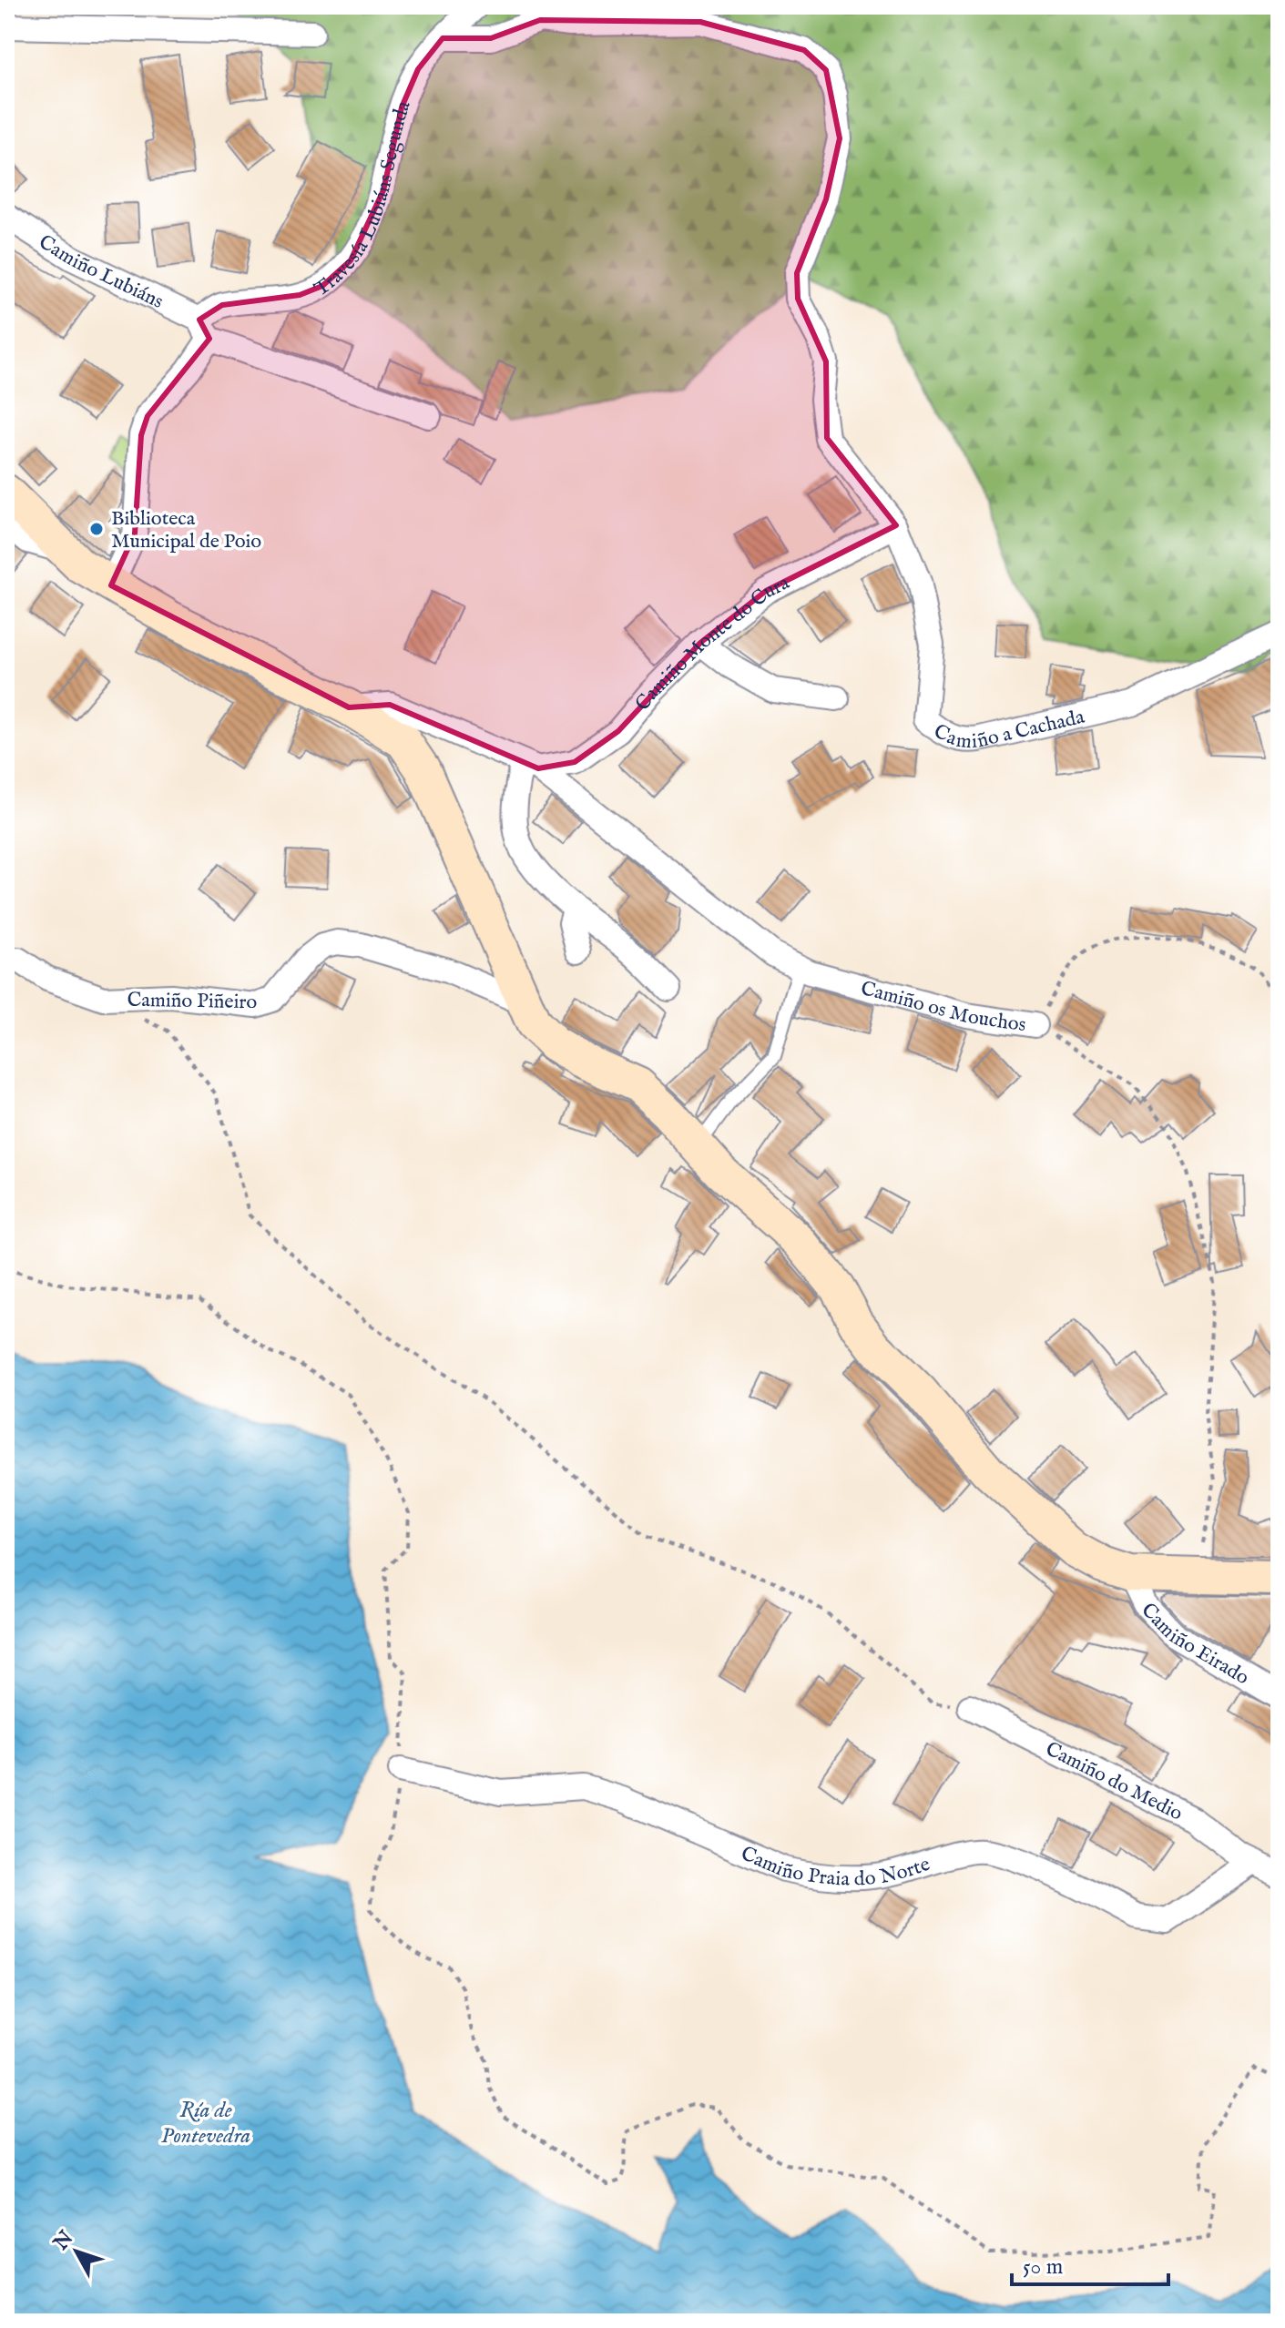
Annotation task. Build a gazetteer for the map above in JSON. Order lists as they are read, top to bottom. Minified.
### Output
{"streets":{"street":["Travesía Lubiáns Segunda","Camiño Lubiáns","Camiño Monte do Cura","Camiño a Cachada","Camiño Piñeiro","Camiño os Mouchos","Camiño Eirado","Camiño do Medio","Camiño Praia do Norte"]},"crossings":[["Travesía Lubiáns Segunda","Camiño Lubiáns"],["Camiño Monte do Cura","Camiño a Cachada"],["Camiño Monte do Cura","Camiño os Mouchos"],["Camiño do Medio","Camiño Praia do Norte"]],"water":["Ría de Pontevedra"],"places":["Biblioteca Municipal de Poio"],"scale_bar":"50 m","north":"top left"}
